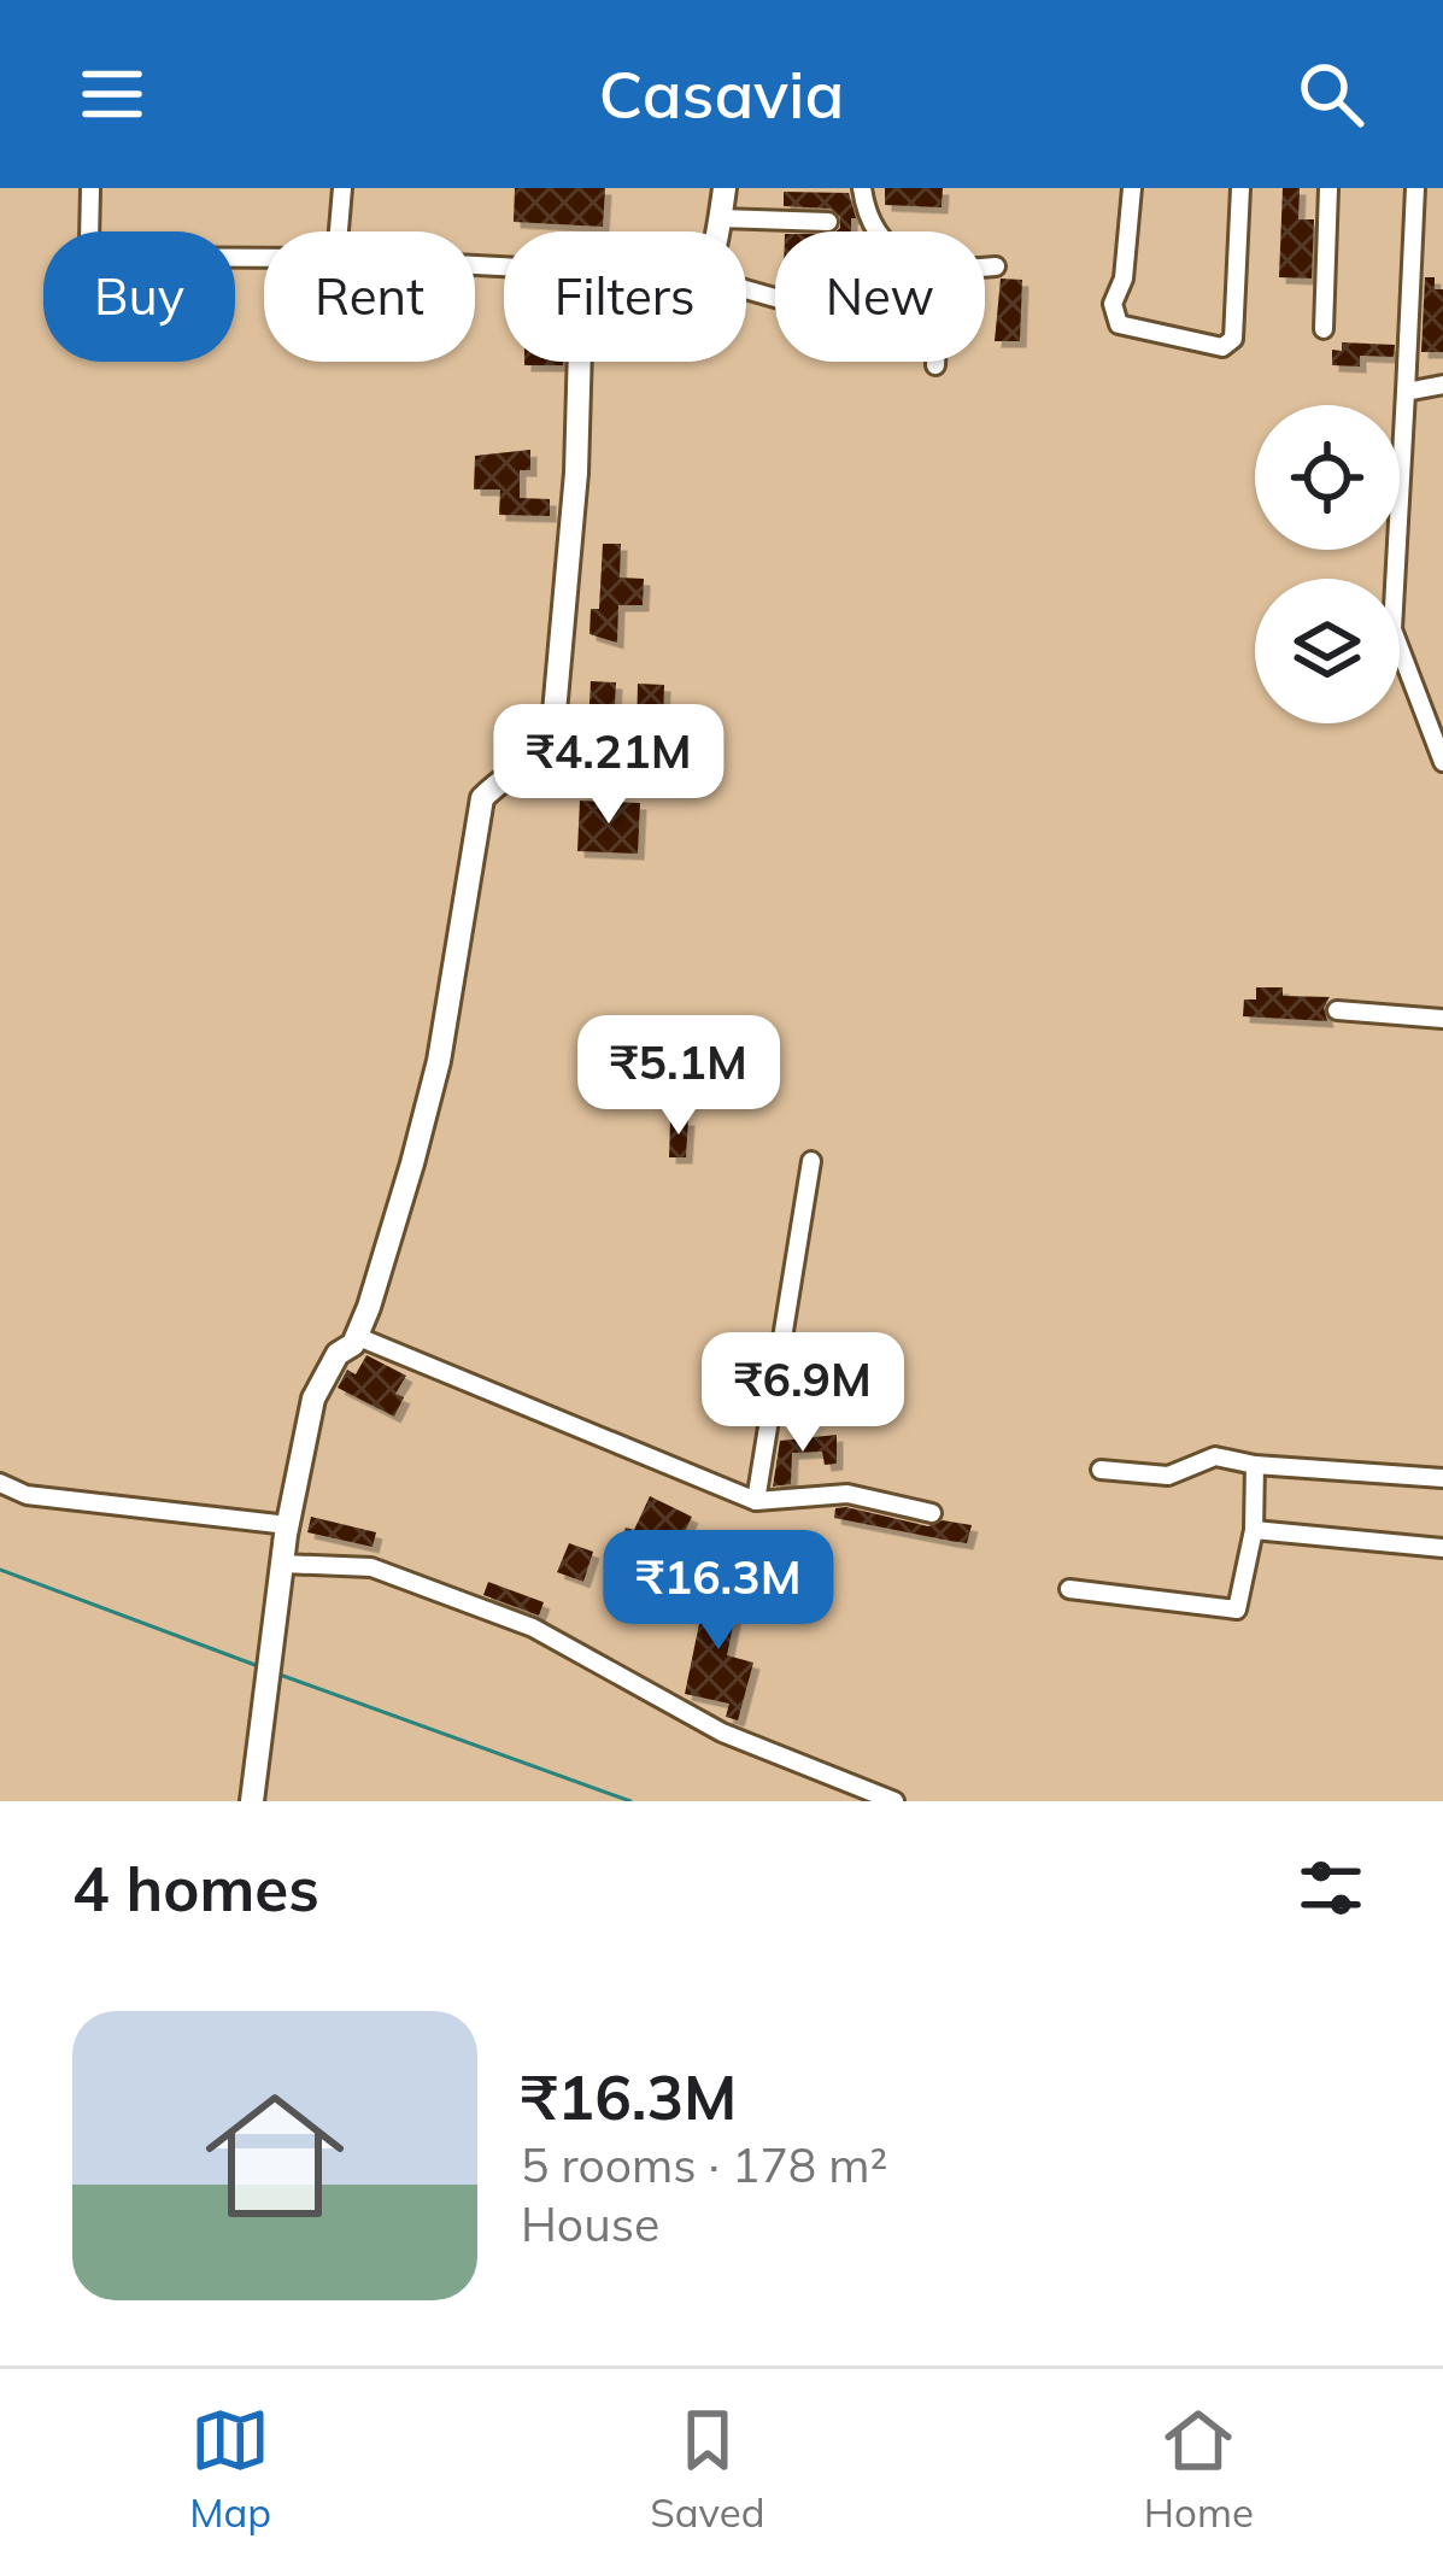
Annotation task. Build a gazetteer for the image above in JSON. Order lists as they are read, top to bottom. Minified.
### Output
{"page":{"header":"Casavia","chip":["Buy","Rent","Filters","New"],"price":["₹4.21M","₹5.1M","₹6.9M","₹16.3M"],"heading":"4 homes","list":[{"name":"₹16.3M","note":"5 rooms · 178 m² · House"}],"tabs":["Map","Saved","Home"]}}
